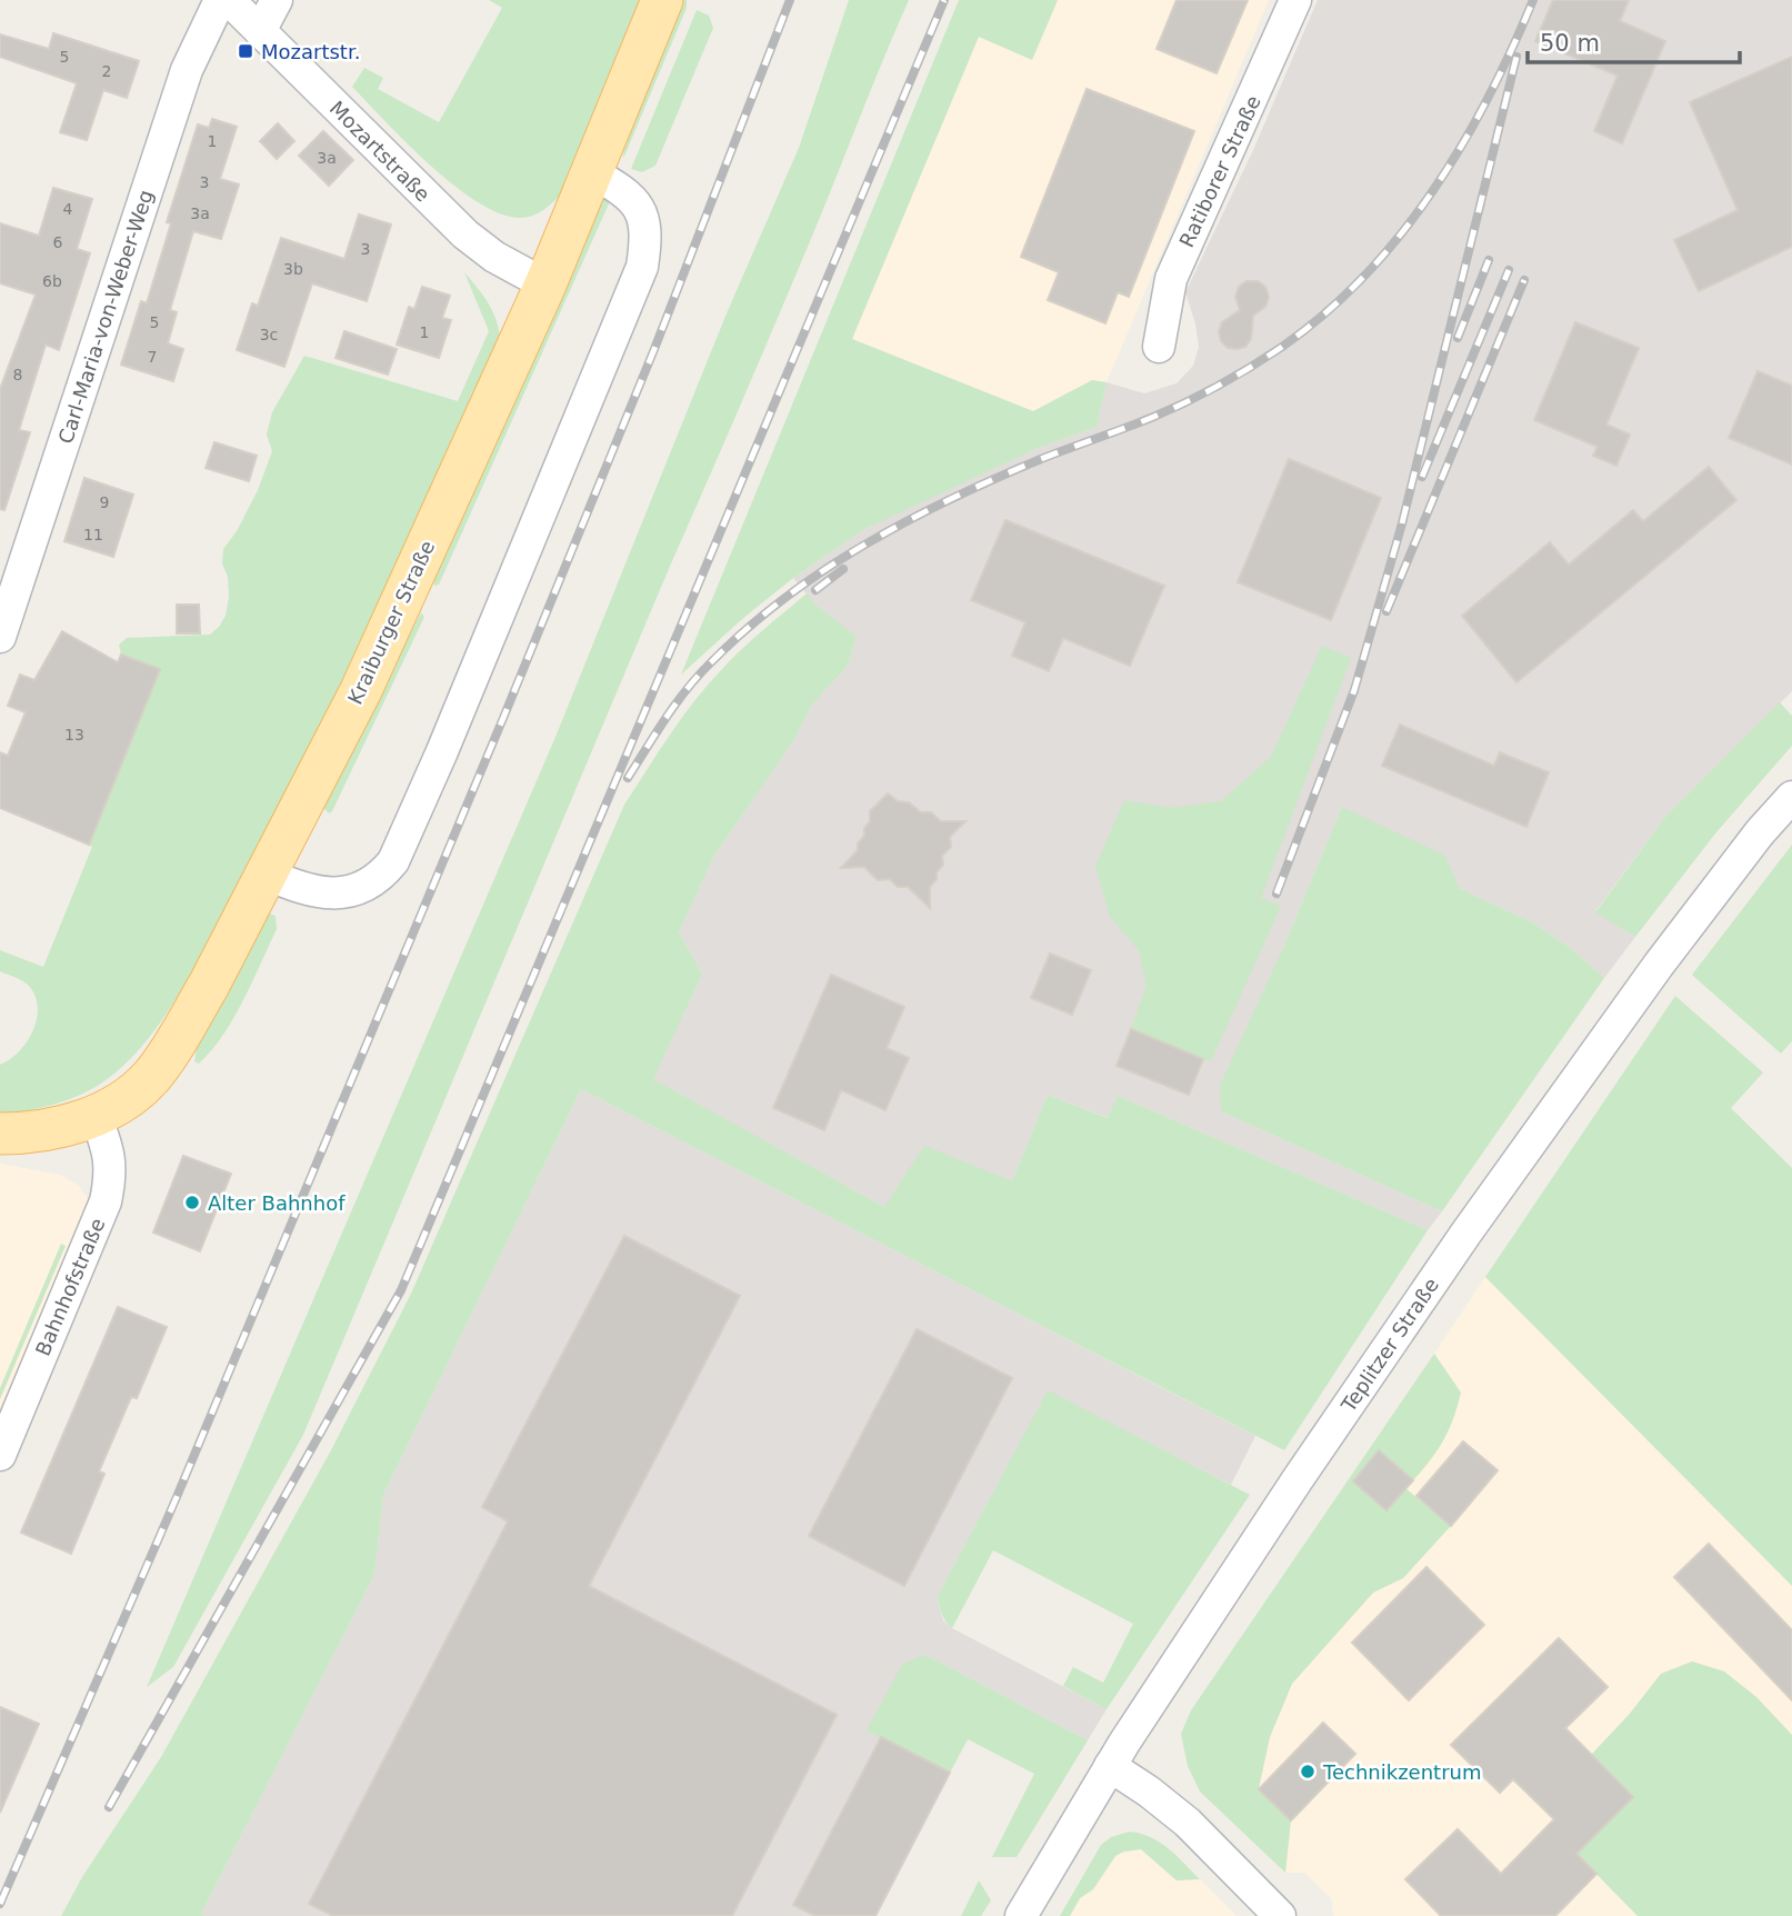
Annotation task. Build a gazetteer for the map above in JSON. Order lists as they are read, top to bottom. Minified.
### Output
{"streets":{"main road":["Kraiburger Straße"],"street":["Mozartstraße","Ratiborer Straße","Carl-Maria-von-Weber-Weg","Bahnhofstraße","Teplitzer Straße"]},"crossings":[["Mozartstraße","Kraiburger Straße"],["Kraiburger Straße","Bahnhofstraße"]],"places":{"transit":["Mozartstr."],"other":["Alter Bahnhof","Technikzentrum"]},"house_numbers":["5","2","1","3a","3","4","3a","6","3","3b","6b","5","1","3c","7","8","9","11","13"],"scale_bar":"50 m"}
